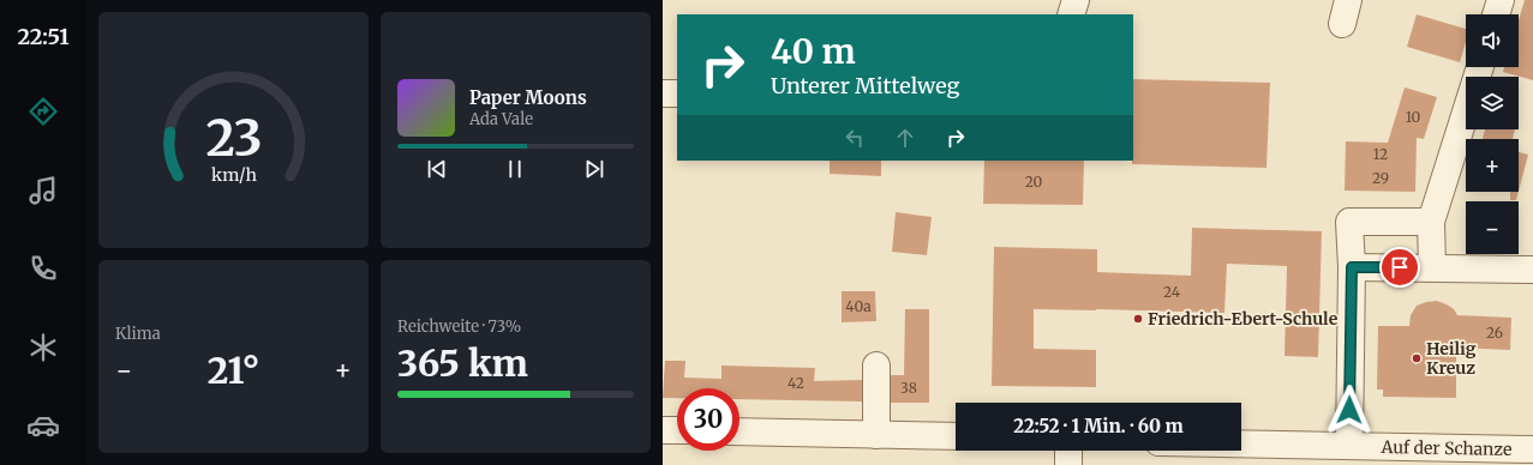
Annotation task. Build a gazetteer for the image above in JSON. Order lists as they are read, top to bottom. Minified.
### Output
{"streets":{"street":["Auf der Schanze"]},"places":["Friedrich-Ebert-Schule","Heilig Kreuz"],"house_numbers":["10","12","29","20","24","40a","26","42","38"],"page":{"tabs":"22:51","map_buttons":["+","−"],"turn":["40 m","Unterer Mittelweg"],"song":["Paper Moons","Ada Vale"],"tile":["Klima",["Reichweite · 73%","365 km"]],"heat":["−","21°","+"],"limit":"30","trip":"22:52 · 1 Min. · 60 m","gauge":["23","km/h"]}}
